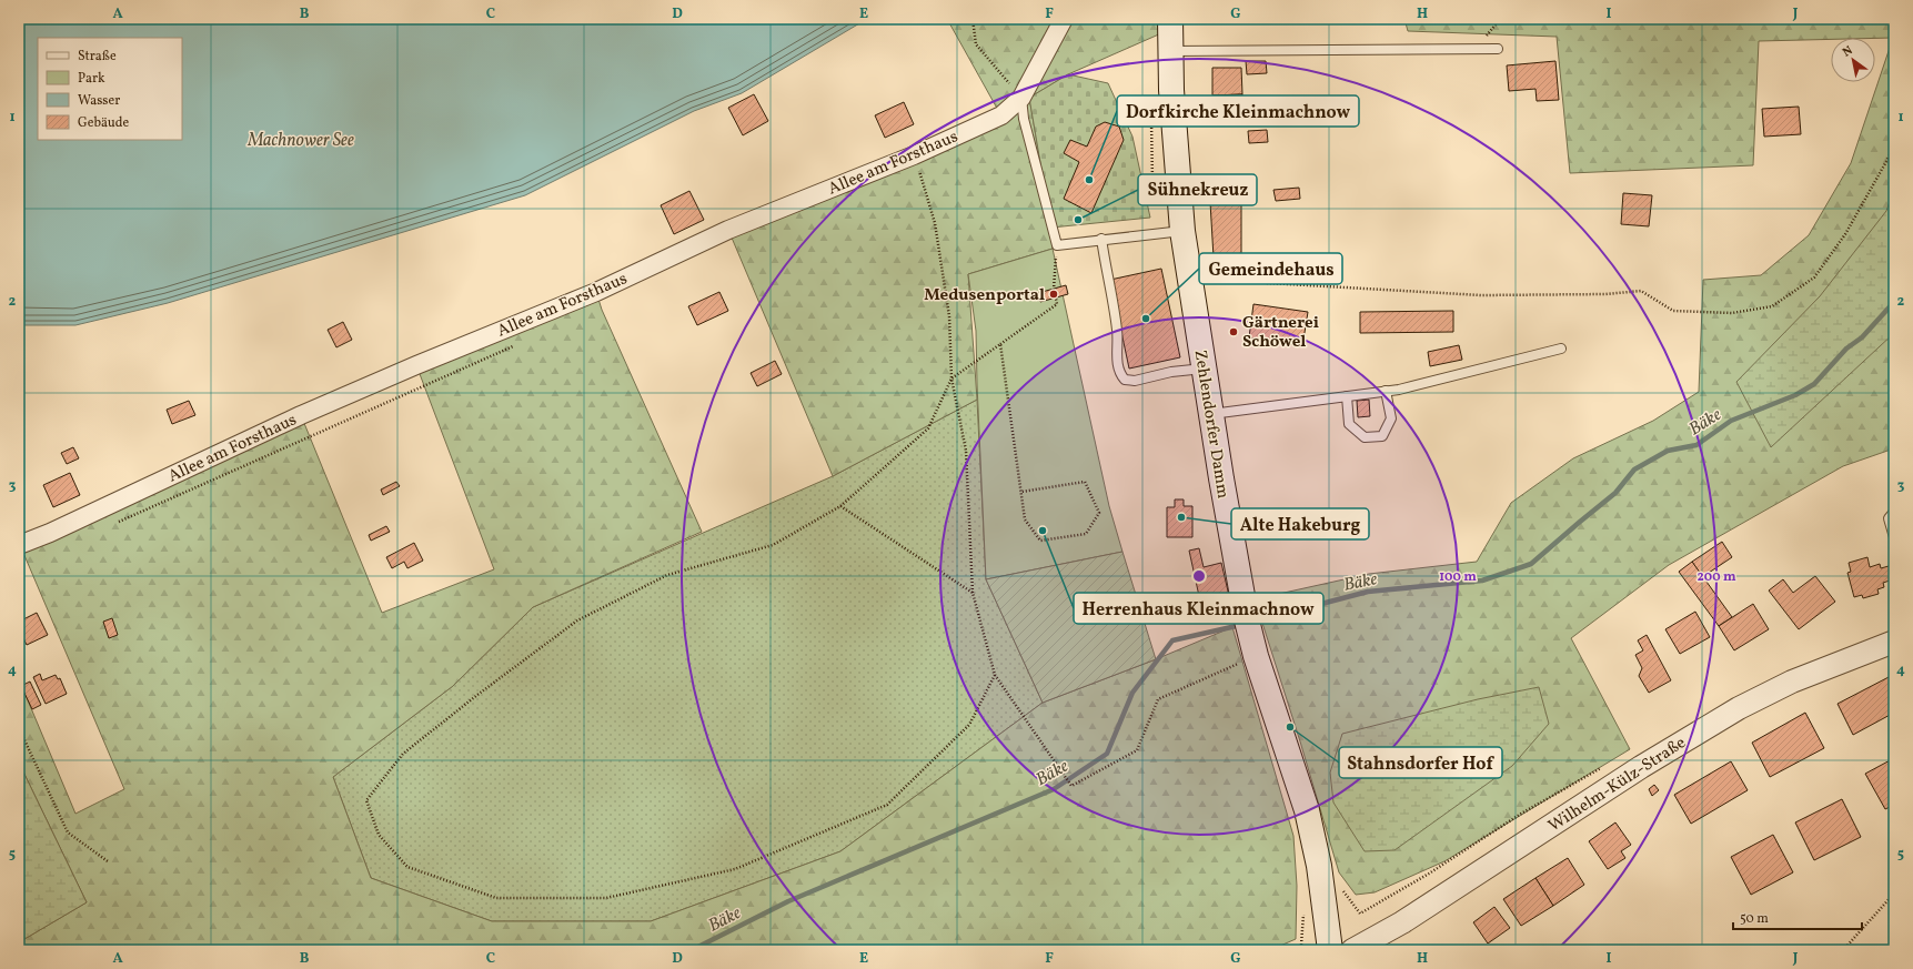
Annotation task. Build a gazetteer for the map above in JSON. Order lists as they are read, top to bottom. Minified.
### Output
{"streets":{"main road":["Zehlendorfer Damm"],"street":["Allee am Forsthaus","Wilhelm-Külz-Straße"]},"water":["Machnower See","Bäke"],"places":["Dorfkirche Kleinmachnow","Sühnekreuz","Medusenportal","Gemeindehaus","Gärtnerei Schöwel","Alte Hakeburg","Herrenhaus Kleinmachnow","Stahnsdorfer Hof"],"legend":["Straße","Park","Wasser","Gebäude"],"scale_bar":"50 m","north":"top left","grid":{"columns":["A","B","C","D","E","F","G","H","I","J"],"rows":["1","2","3","4","5"]},"rings":["100 m","200 m"]}
